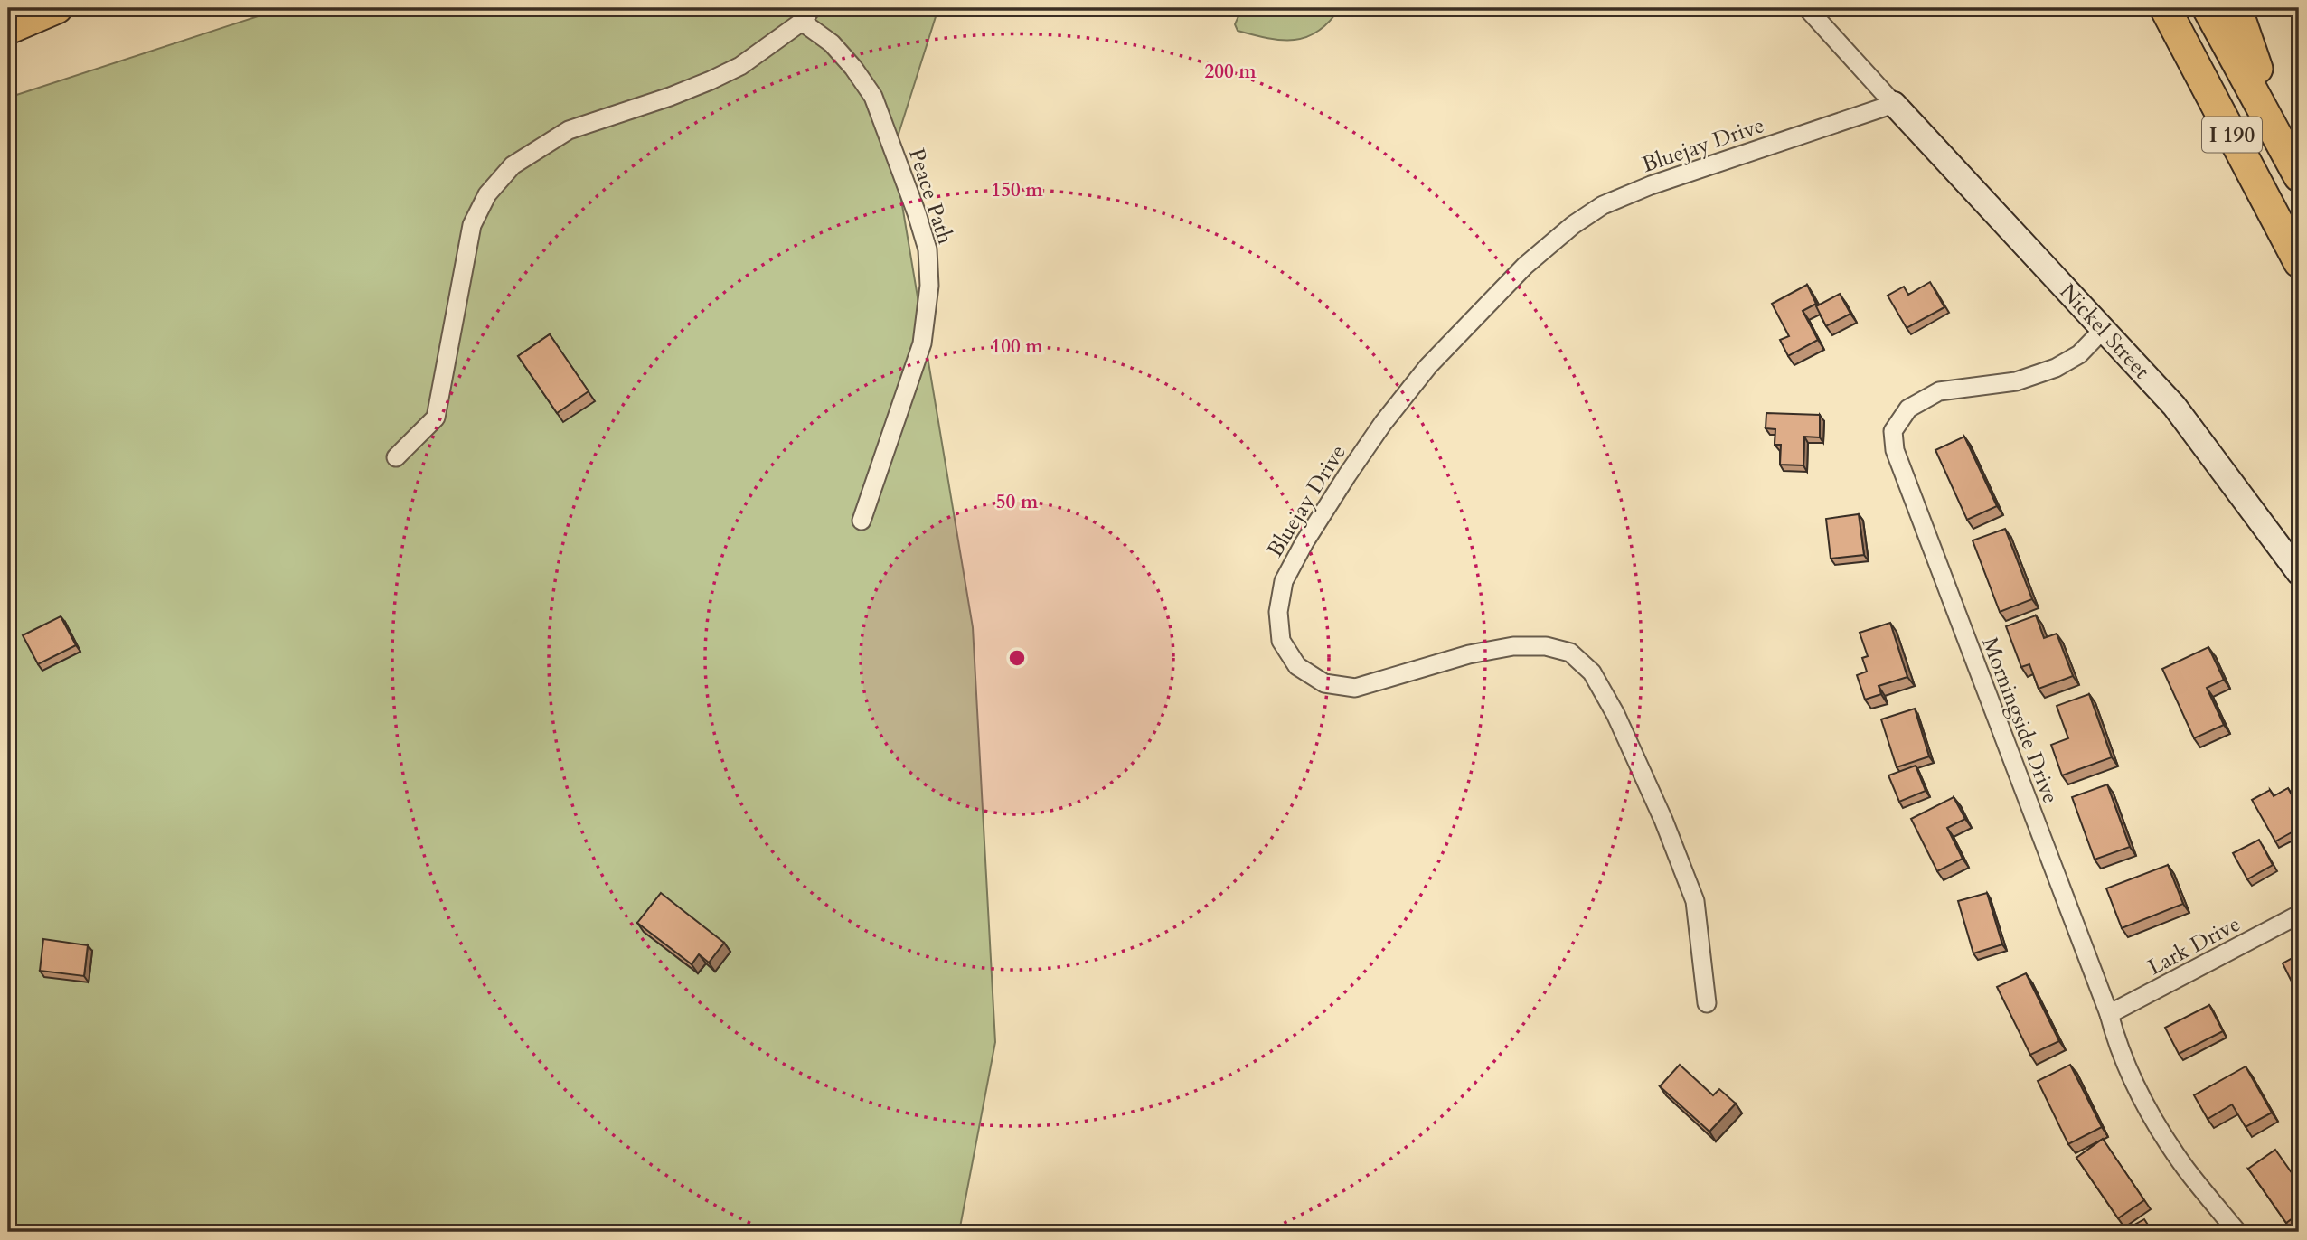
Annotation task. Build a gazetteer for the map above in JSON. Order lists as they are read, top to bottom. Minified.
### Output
{"streets":{"highway":["I 190"],"street":["Bluejay Drive","Peace Path","Nickel Street","Morningside Drive","Lark Drive"]},"crossings":[["Bluejay Drive","Nickel Street"],["Nickel Street","Morningside Drive"],["Morningside Drive","Lark Drive"]],"rings":["200 m","150 m","100 m","50 m"]}
